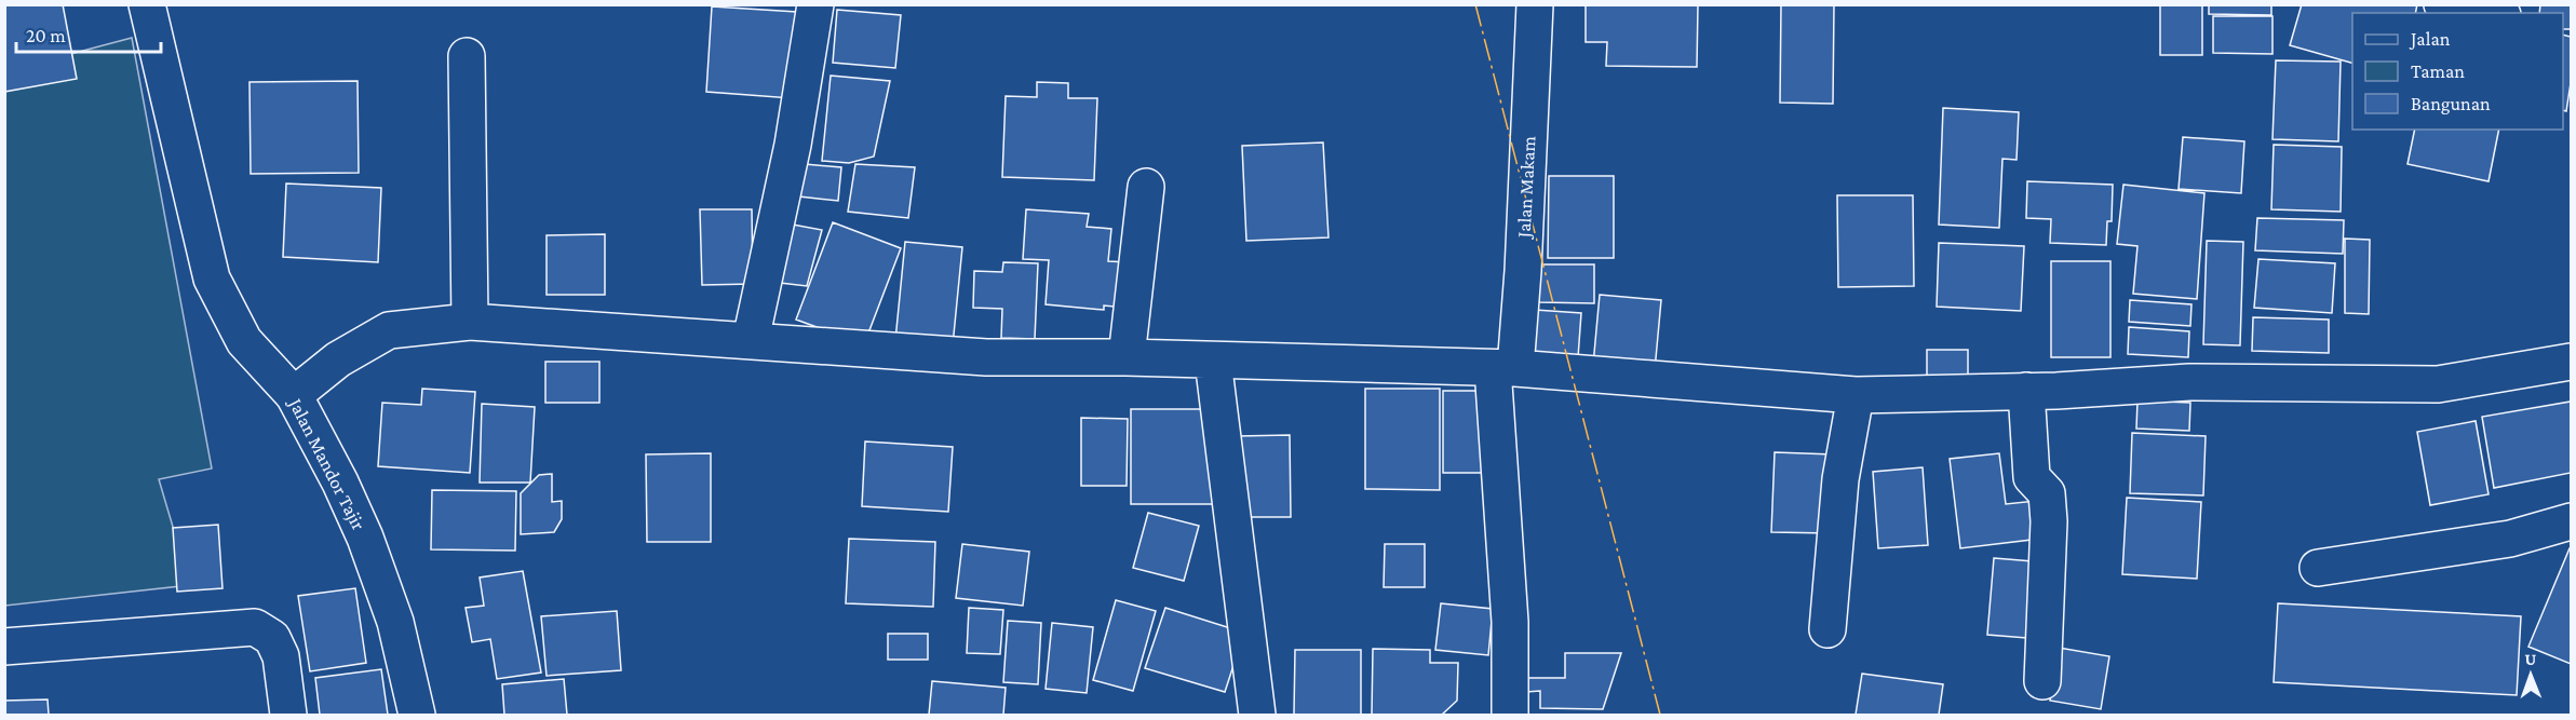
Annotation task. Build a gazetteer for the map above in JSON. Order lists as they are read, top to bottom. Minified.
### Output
{"streets":{"street":["Jalan Makam","Jalan Mandor Tajir"]},"legend":["Jalan","Taman","Bangunan"],"scale_bar":"20 m","north":"top"}
